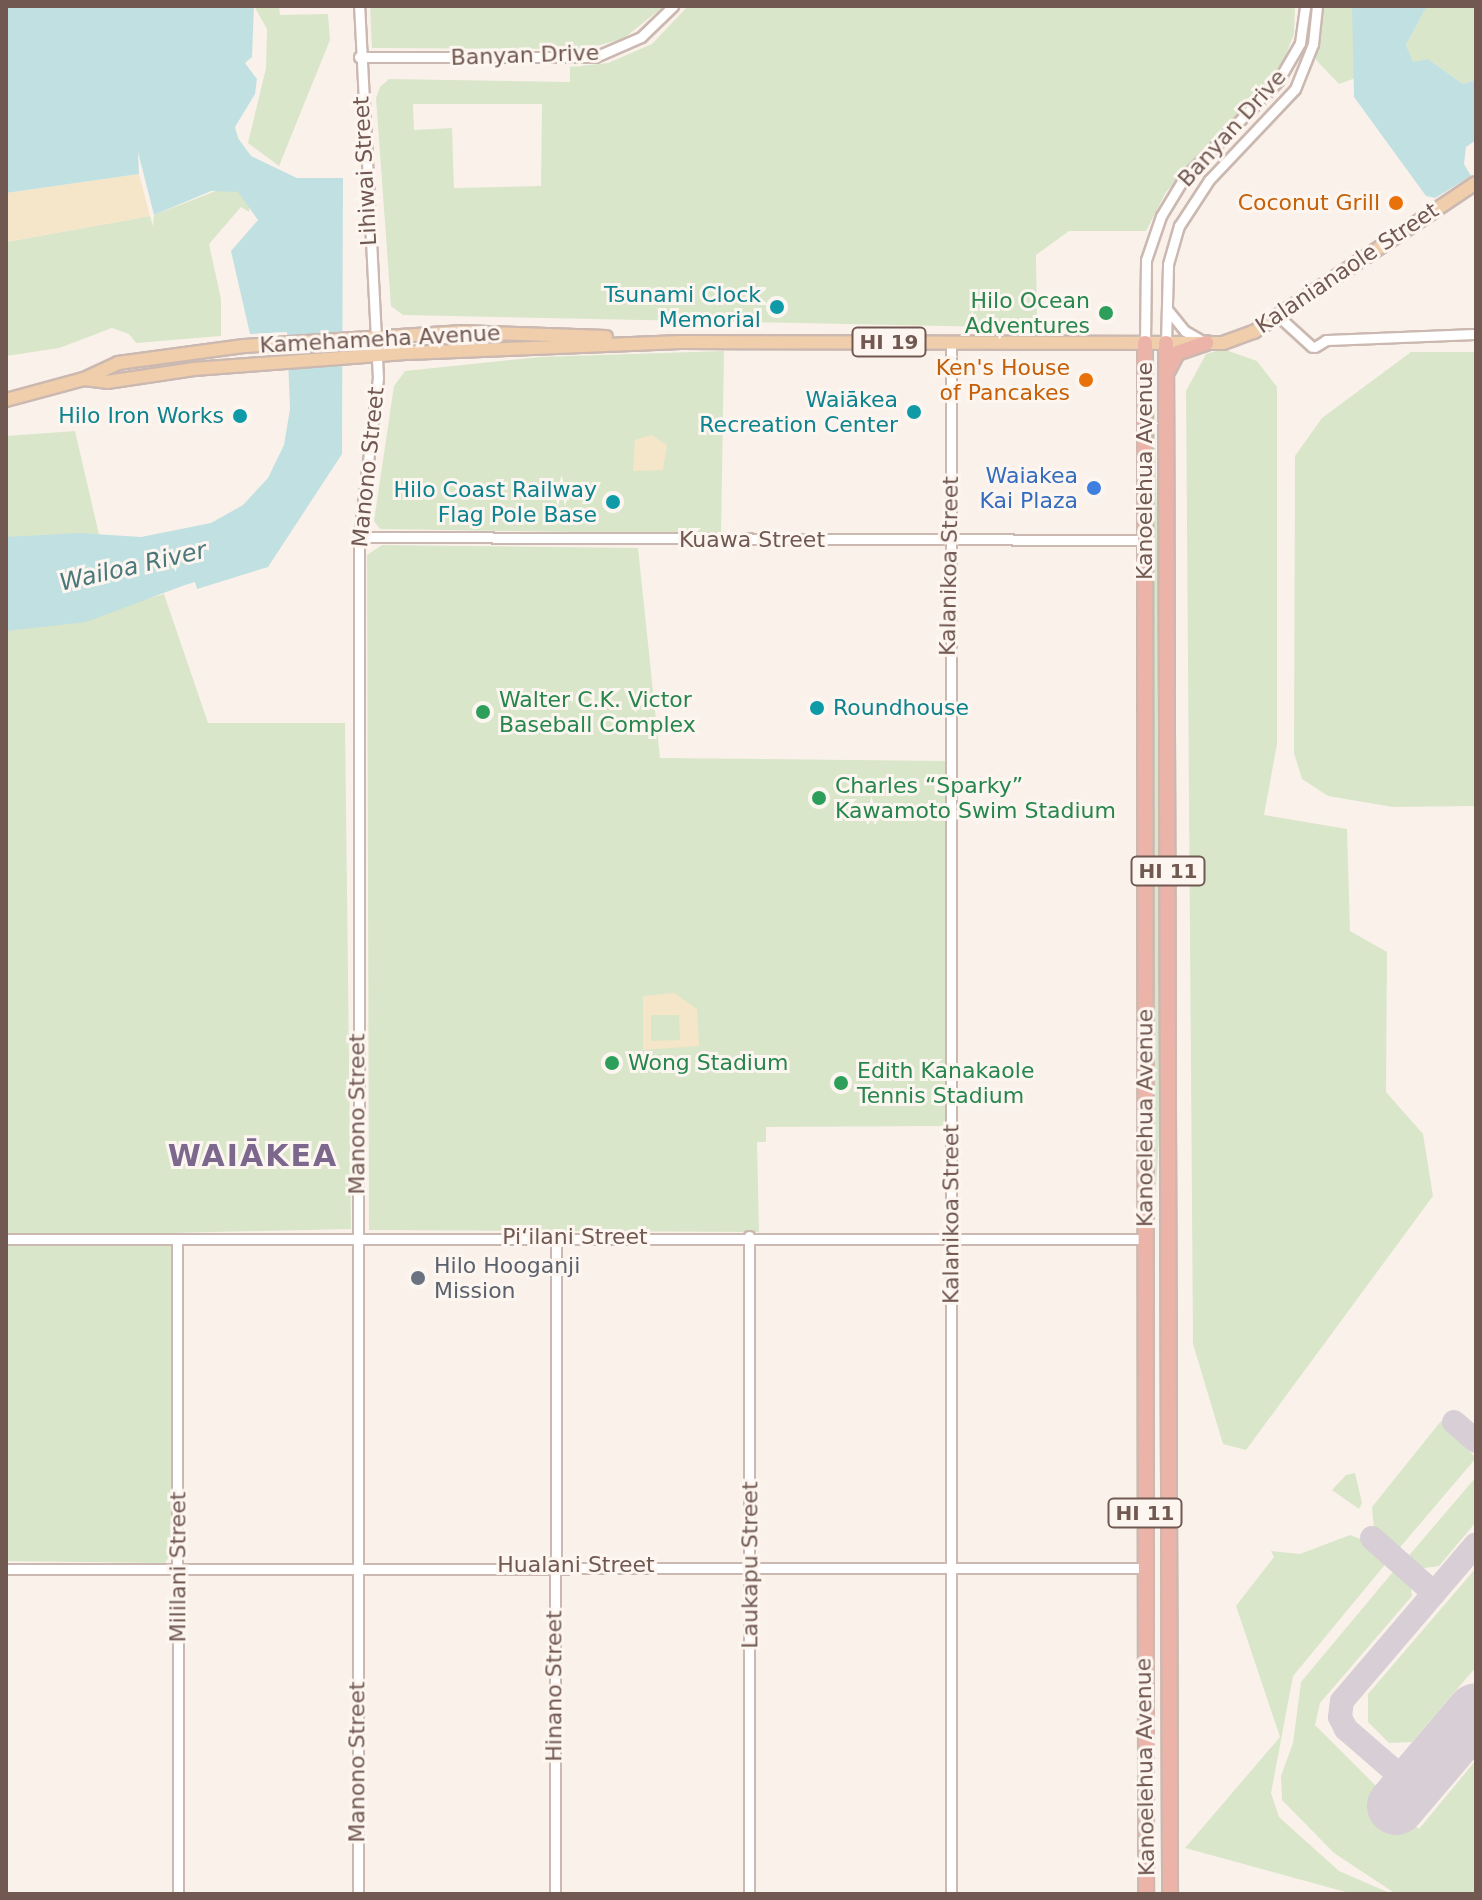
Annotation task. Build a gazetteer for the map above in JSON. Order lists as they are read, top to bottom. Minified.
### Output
{"streets":{"highway":["Kanoelehua Avenue","HI 11"],"main road":["Kalanianaole Street","Kamehameha Avenue","HI 19"],"street":["Banyan Drive","Lihiwai Street","Manono Street","Kuawa Street","Kalanikoa Street","Pi‘ilani Street","Hualani Street","Laukapu Street","Mililani Street","Hinano Street"]},"crossings":[["Banyan Drive","Lihiwai Street"],["Banyan Drive","Kalanianaole Street"],["Banyan Drive","Kamehameha Avenue"],["Banyan Drive","Kanoelehua Avenue"],["Lihiwai Street","Kamehameha Avenue"],["Lihiwai Street","Manono Street"],["Kalanianaole Street","Kamehameha Avenue"],["Kalanianaole Street","Kanoelehua Avenue"],["Kamehameha Avenue","Manono Street"],["Kamehameha Avenue","Kanoelehua Avenue"],["Kamehameha Avenue","Kalanikoa Street"],["Manono Street","Kuawa Street"],["Manono Street","Pi‘ilani Street"],["Manono Street","Hualani Street"],["Kanoelehua Avenue","Kuawa Street"],["Kanoelehua Avenue","Pi‘ilani Street"],["Kanoelehua Avenue","Hualani Street"],["Kuawa Street","Kalanikoa Street"],["Kalanikoa Street","Pi‘ilani Street"],["Kalanikoa Street","Hualani Street"],["Pi‘ilani Street","Laukapu Street"],["Pi‘ilani Street","Mililani Street"],["Pi‘ilani Street","Hinano Street"],["Hualani Street","Laukapu Street"],["Hualani Street","Mililani Street"],["Hualani Street","Hinano Street"]],"districts":["WAIĀKEA"],"water":["Wailoa River"],"places":["Coconut Grill","Tsunami Clock Memorial","Hilo Ocean Adventures","Ken's House of Pancakes","Waiākea Recreation Center","Hilo Iron Works","Waiakea Kai Plaza","Hilo Coast Railway Flag Pole Base","Roundhouse","Walter C.K. Victor Baseball Complex","Charles “Sparky” Kawamoto Swim Stadium","Wong Stadium","Edith Kanakaole Tennis Stadium","Hilo Hooganji Mission"]}
